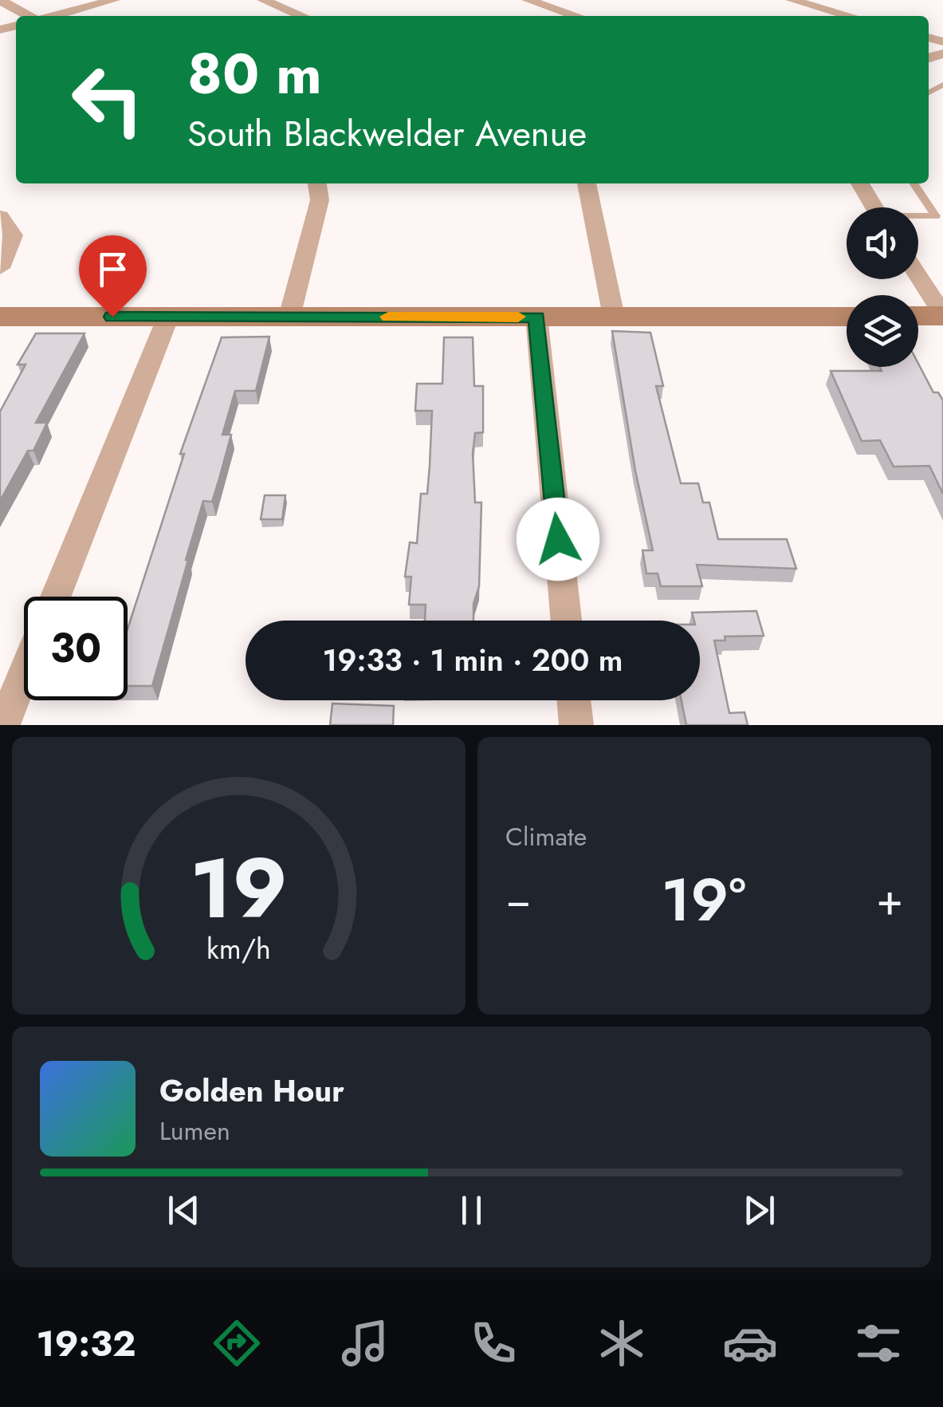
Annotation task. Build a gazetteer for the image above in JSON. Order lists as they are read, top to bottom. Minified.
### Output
{"page":{"turn":["80 m","South Blackwelder Avenue"],"limit":"30","trip":"19:33 · 1 min · 200 m","tile":"Climate","heat":["−","19°","+"],"song":["Golden Hour","Lumen"],"tabs":"19:32","gauge":["19","km/h"]}}
